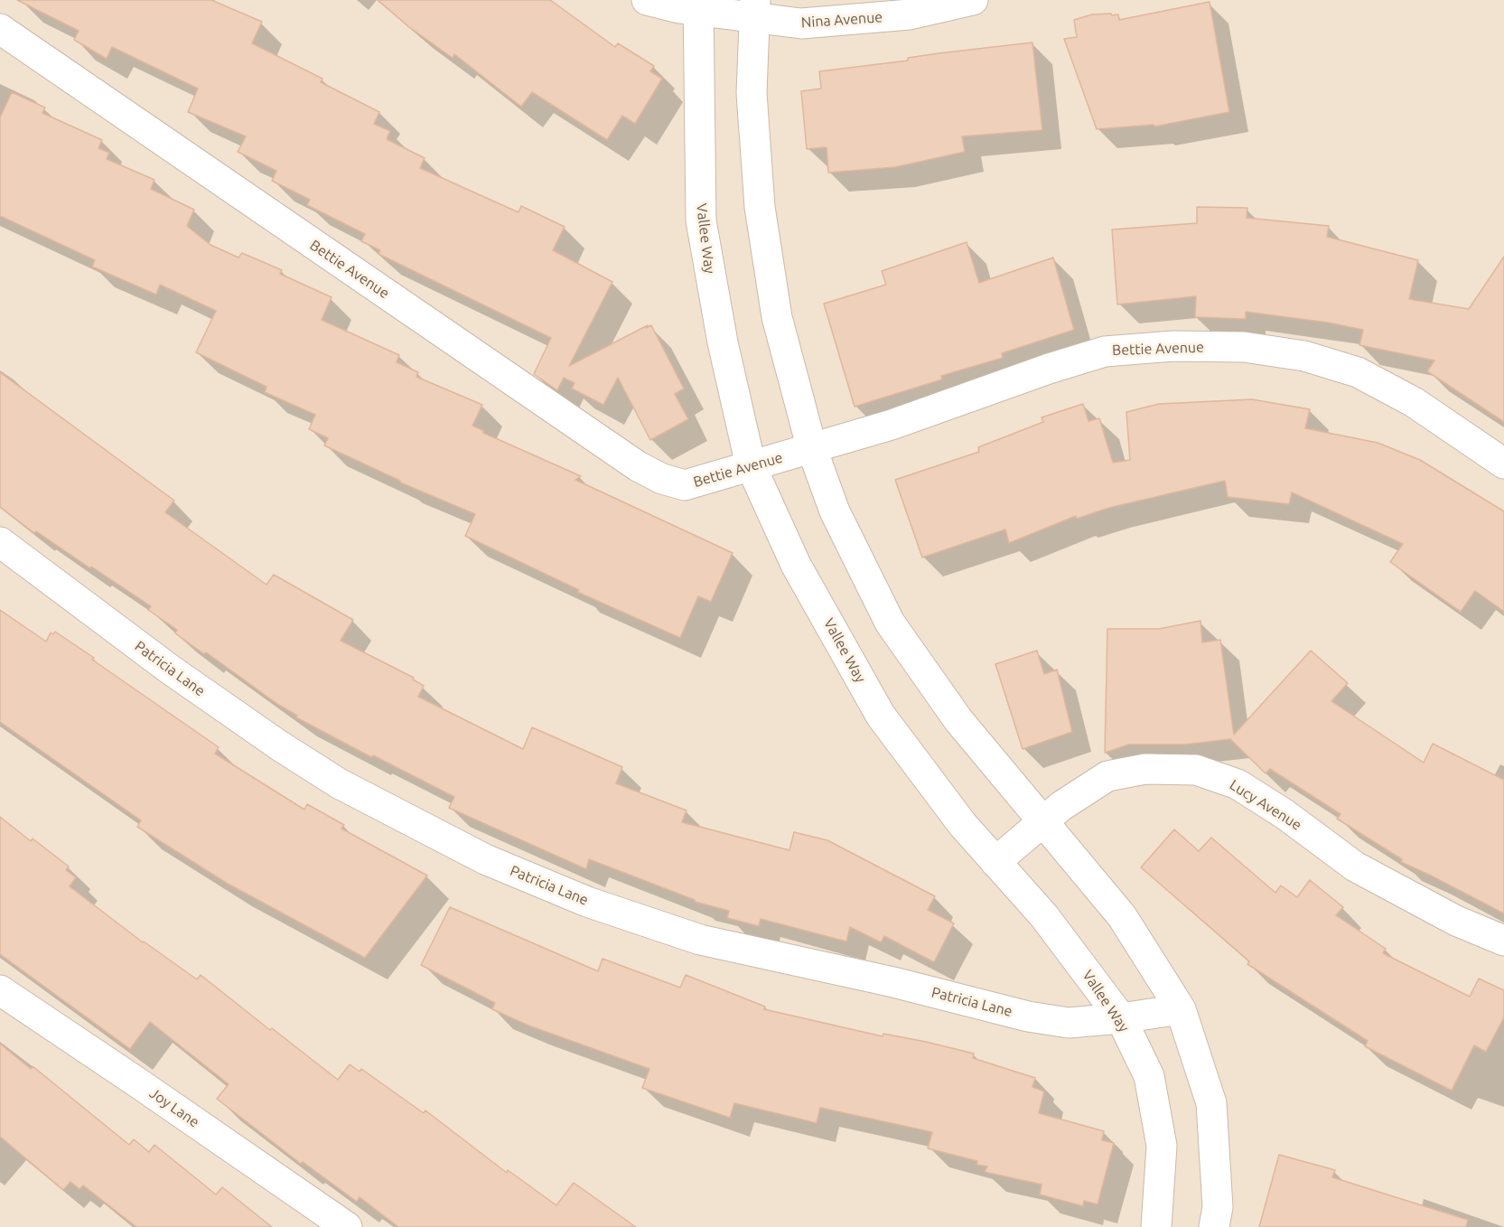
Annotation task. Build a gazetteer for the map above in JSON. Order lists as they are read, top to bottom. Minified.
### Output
{"streets":{"street":["Nina Avenue","Vallee Way","Bettie Avenue","Patricia Lane","Lucy Avenue","Joy Lane"]},"crossings":[["Nina Avenue","Vallee Way"],["Vallee Way","Bettie Avenue"],["Vallee Way","Patricia Lane"],["Vallee Way","Lucy Avenue"]]}
